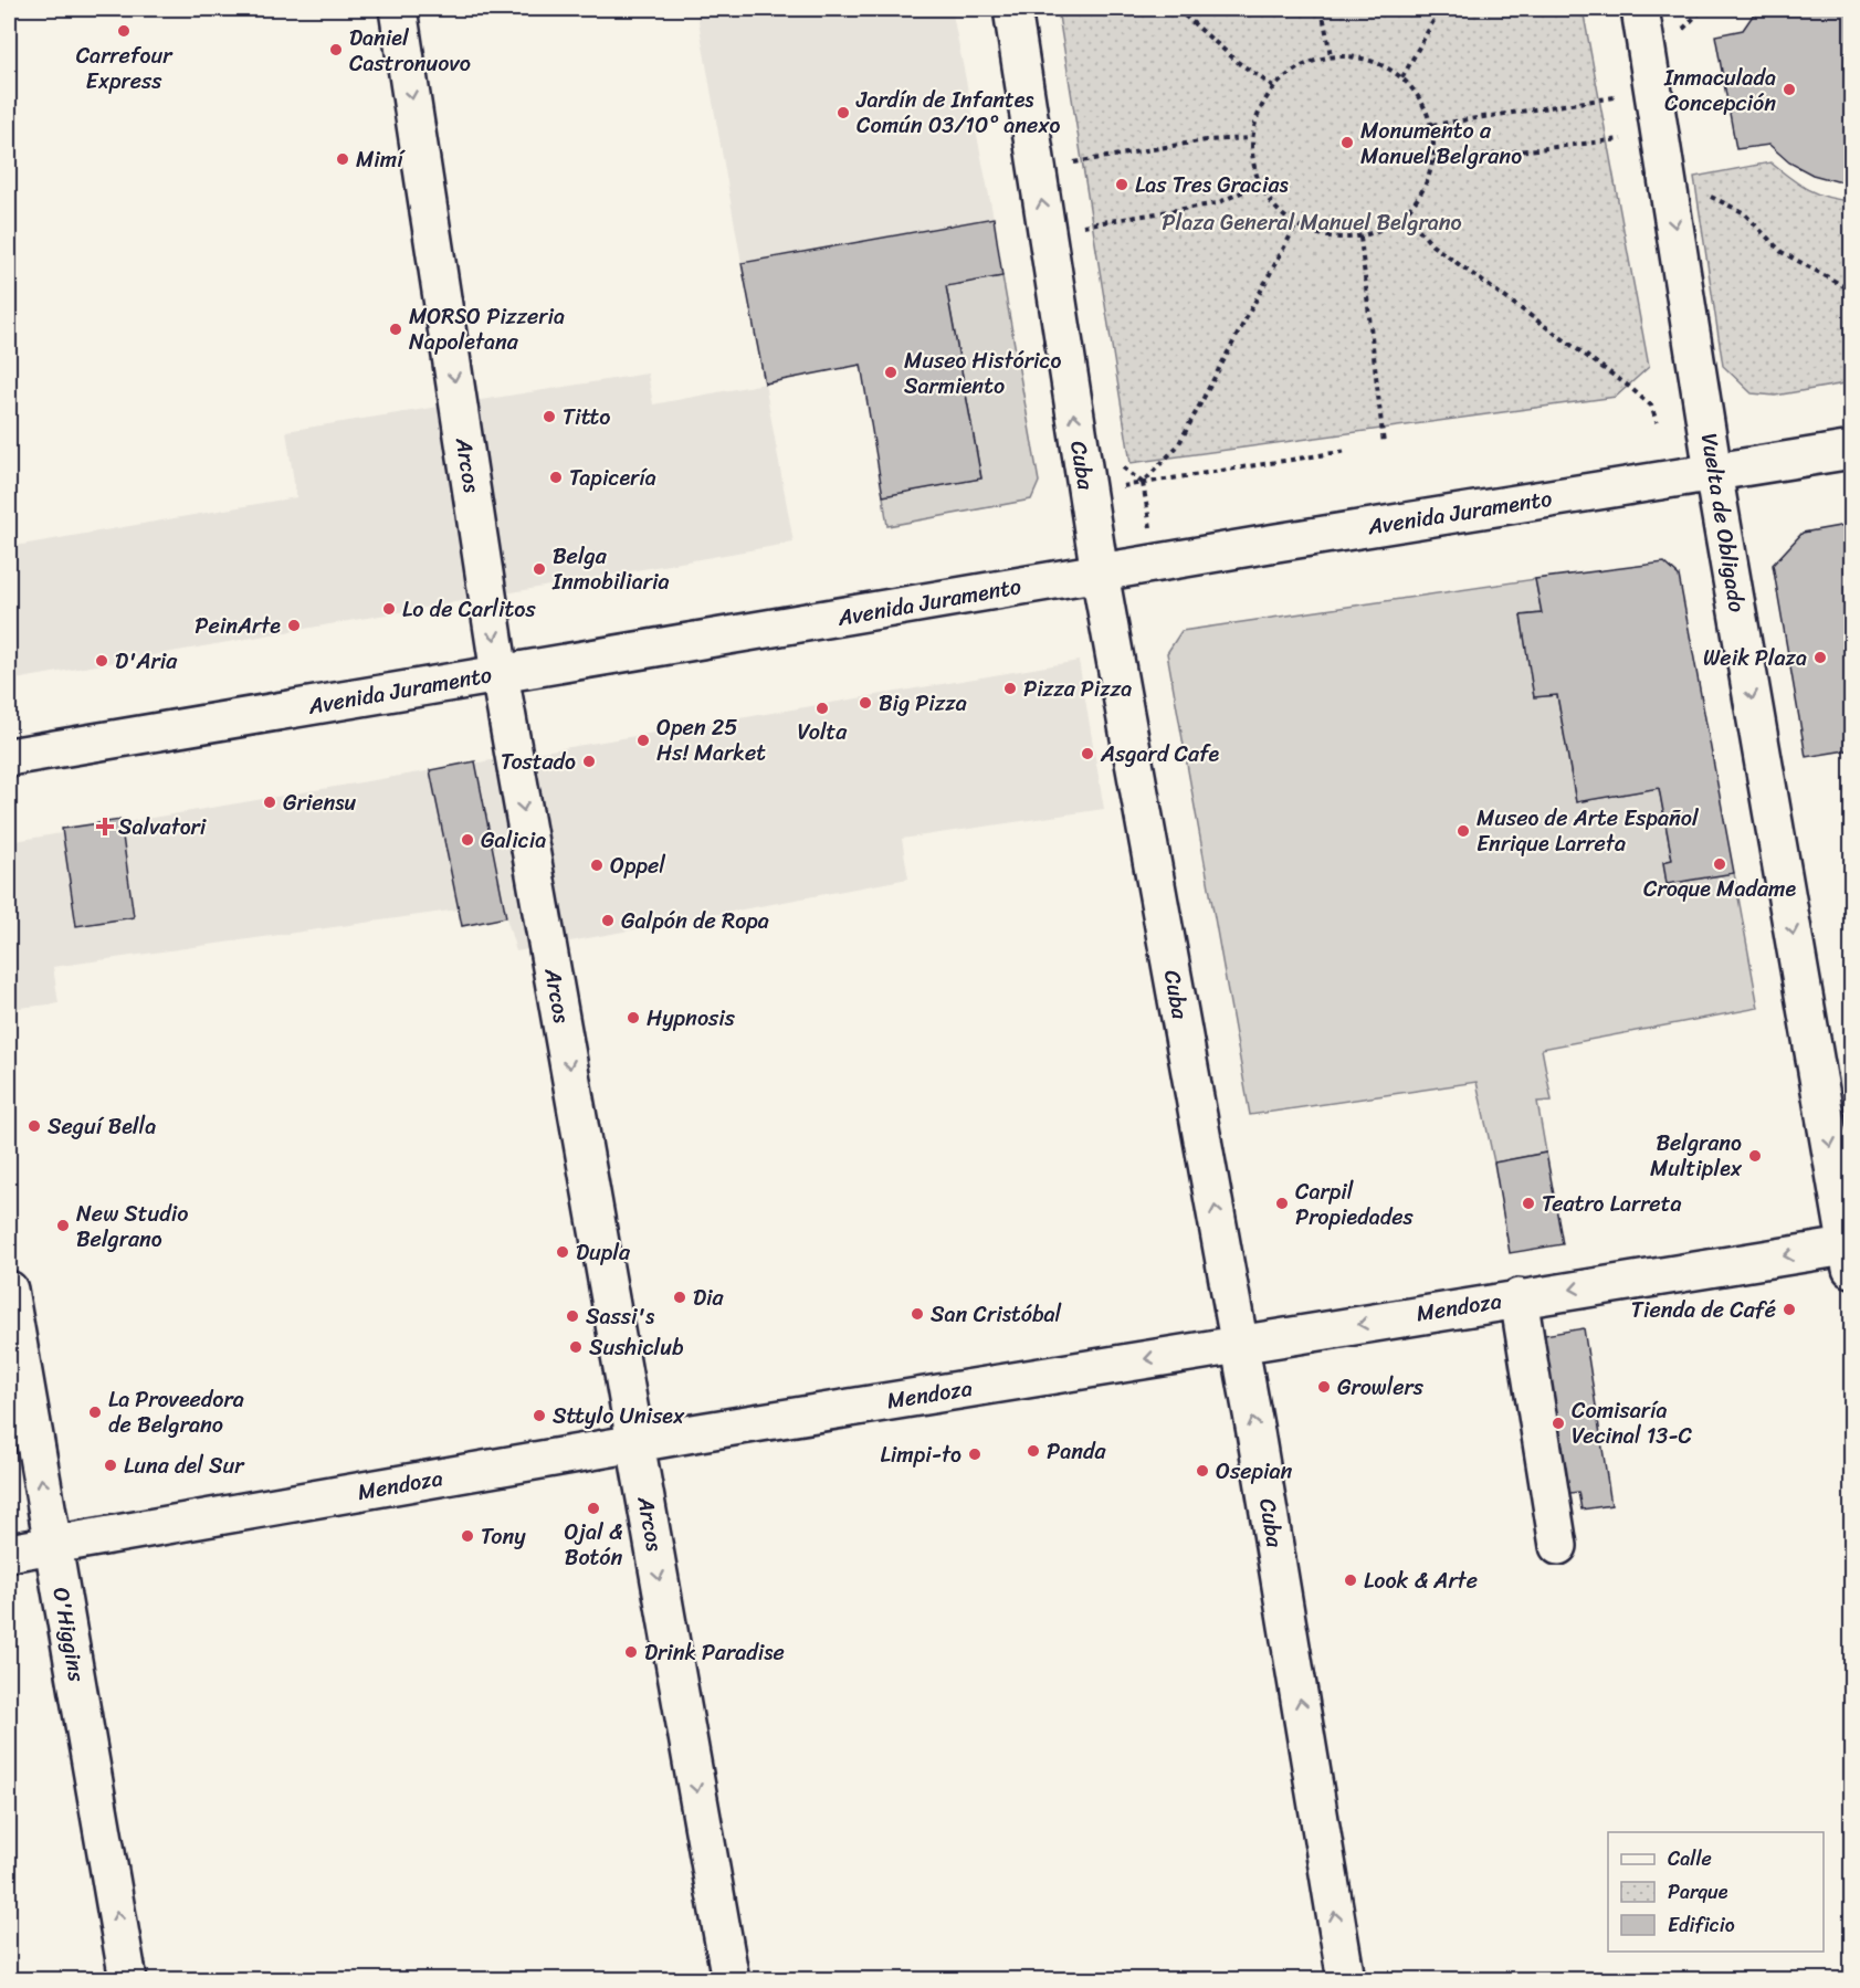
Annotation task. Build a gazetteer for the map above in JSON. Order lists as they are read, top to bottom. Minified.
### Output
{"streets":{"street":["Arcos","Cuba","Avenida Juramento","Vuelta de Obligado","Mendoza","O'Higgins"]},"crossings":[["Arcos","Avenida Juramento"],["Arcos","Mendoza"],["Cuba","Avenida Juramento"],["Cuba","Mendoza"],["Avenida Juramento","Vuelta de Obligado"],["Vuelta de Obligado","Mendoza"],["Mendoza","O'Higgins"]],"one_way":["Arcos","Cuba","Vuelta de Obligado","Mendoza","O'Higgins"],"parks":["Plaza General Manuel Belgrano"],"places":{"other":["Carrefour Express","Daniel Castronuovo","Inmaculada Concepción","Jardín de Infantes Común 03/10° anexo","Monumento a Manuel Belgrano","Mimí","Las Tres Gracias","MORSO Pizzeria Napoletana","Museo Histórico Sarmiento","Titto","Tapicería","Belga Inmobiliaria","Lo de Carlitos","PeinArte","Weik Plaza","D'Aria","Pizza Pizza","Big Pizza","Volta","Open 25 Hs! Market","Asgard Cafe","Tostado","Griensu","Museo de Arte Español Enrique Larreta","Galicia","Croque Madame","Oppel","Galpón de Ropa","Hypnosis","Seguí Bella","Belgrano Multiplex","Carpil Propiedades","Teatro Larreta","New Studio Belgrano","Dupla","Dia","Tienda de Café","San Cristóbal","Sassi's","Sushiclub","Growlers","La Proveedora de Belgrano","Sttylo Unisex","Comisaría Vecinal 13-C","Panda","Limpi-to","Luna del Sur","Osepian","Ojal & Botón","Tony","Look & Arte","Drink Paradise"],"health":["Salvatori"]},"legend":["Calle","Parque","Edificio"]}
